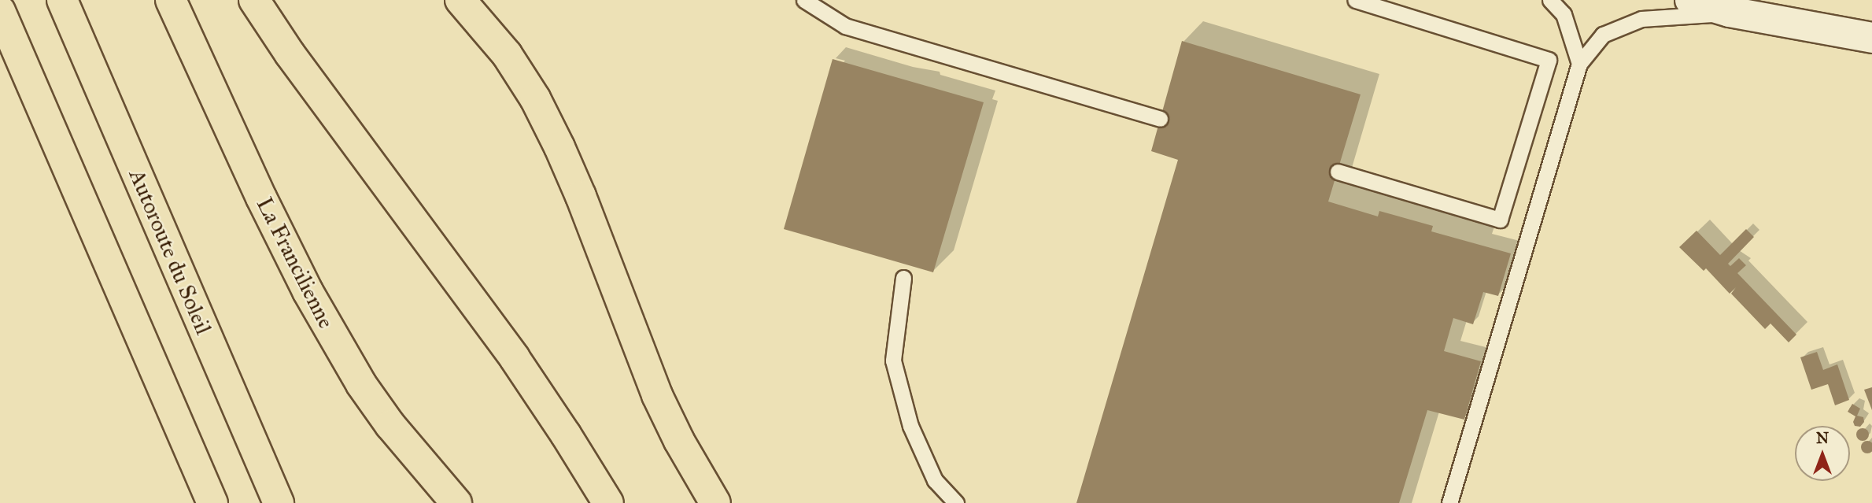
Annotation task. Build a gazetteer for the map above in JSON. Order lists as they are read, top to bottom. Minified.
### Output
{"streets":{"highway":["Autoroute du Soleil","La Francilienne"]},"north":"top"}
